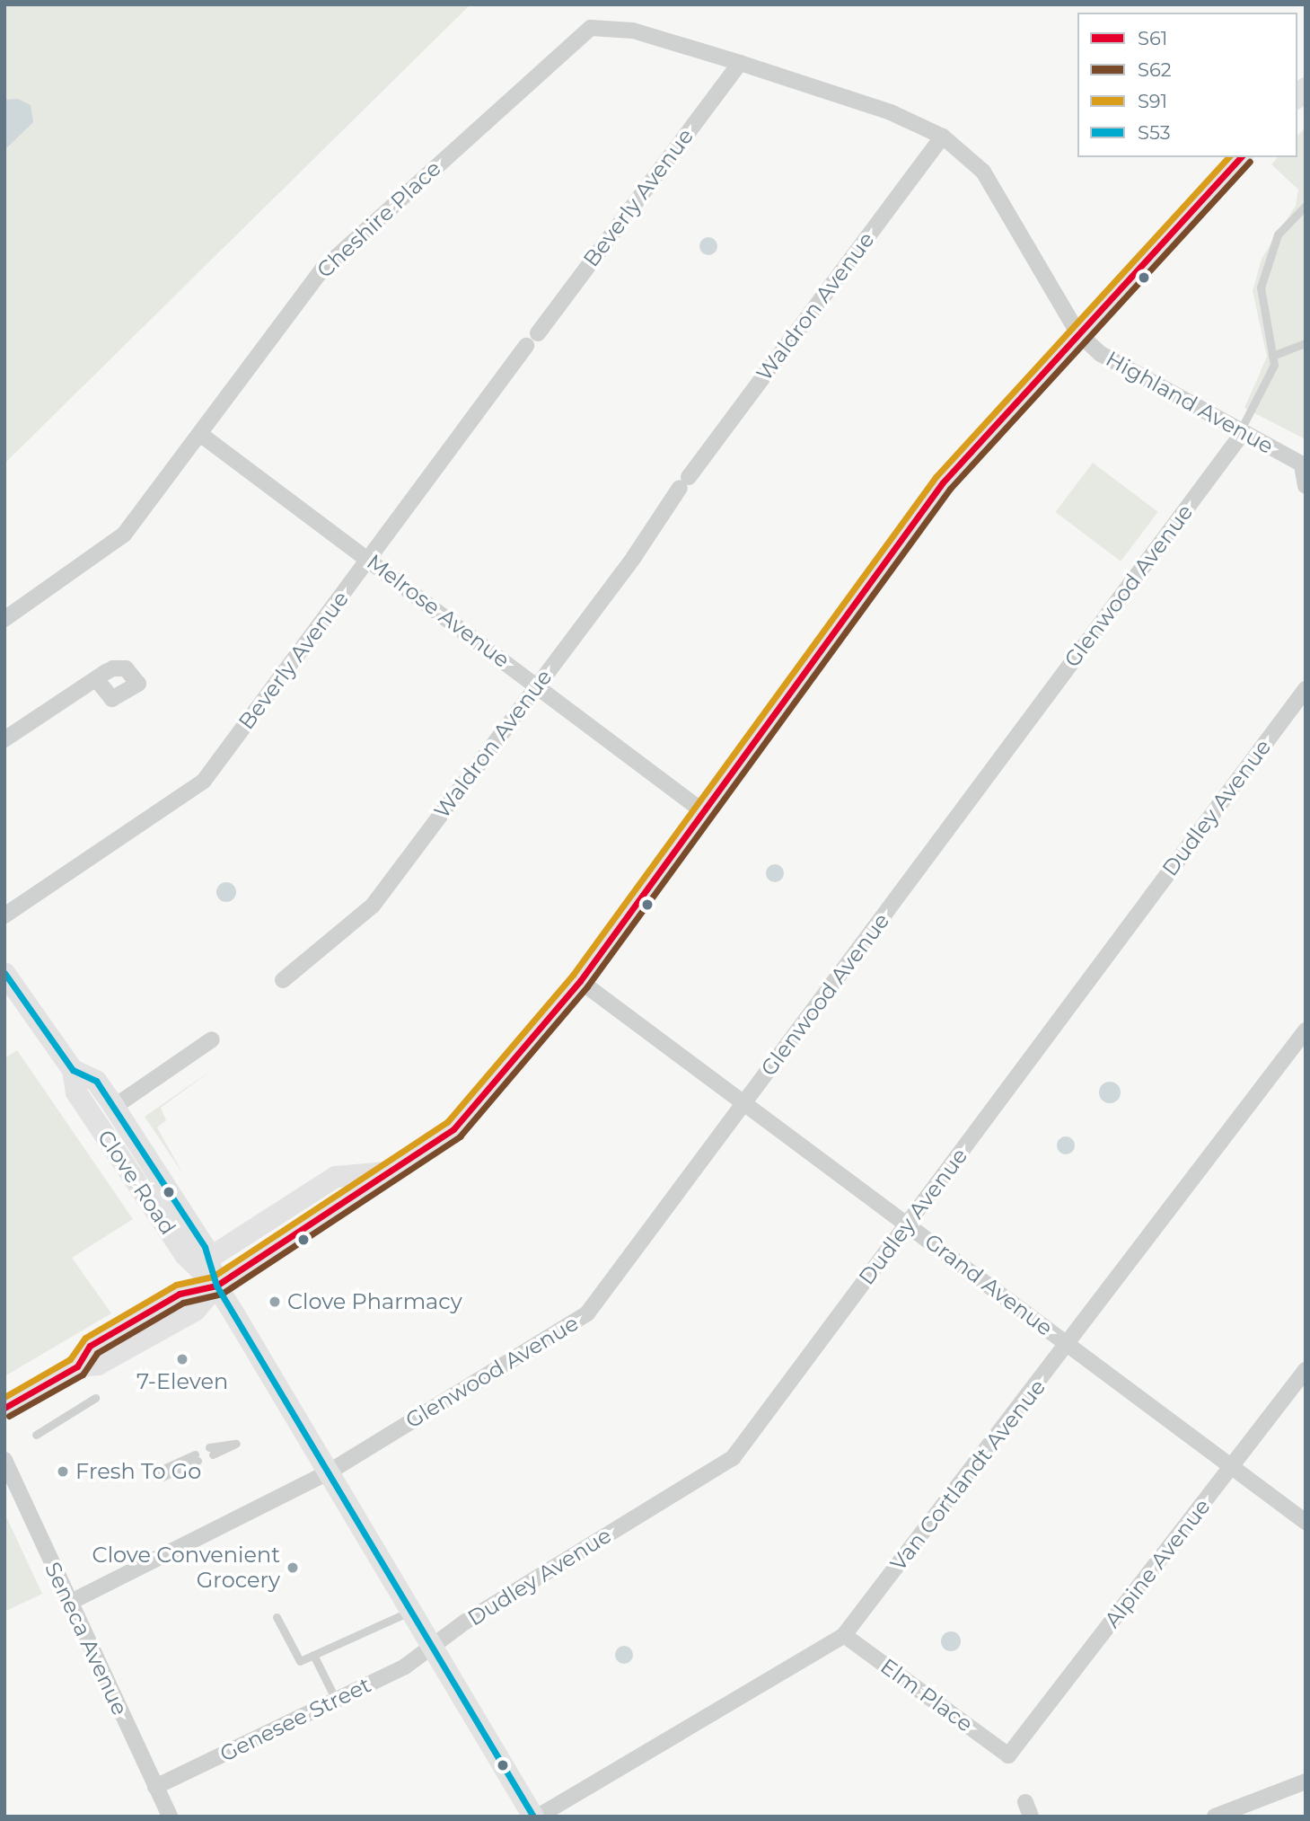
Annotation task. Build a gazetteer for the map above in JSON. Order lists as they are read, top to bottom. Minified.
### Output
{"streets":{"main road":["Clove Road"],"street":["Beverly Avenue","Cheshire Place","Waldron Avenue","Highland Avenue","Glenwood Avenue","Melrose Avenue","Dudley Avenue","Grand Avenue","Van Cortlandt Avenue","Alpine Avenue","Seneca Avenue","Elm Place","Genesee Street"]},"crossings":[["Beverly Avenue","Cheshire Place"],["Beverly Avenue","Melrose Avenue"],["Cheshire Place","Waldron Avenue"],["Cheshire Place","Highland Avenue"],["Cheshire Place","Melrose Avenue"],["Waldron Avenue","Highland Avenue"],["Waldron Avenue","Melrose Avenue"],["Highland Avenue","Glenwood Avenue"],["Glenwood Avenue","Clove Road"],["Glenwood Avenue","Grand Avenue"],["Glenwood Avenue","Seneca Avenue"],["Dudley Avenue","Clove Road"],["Dudley Avenue","Grand Avenue"],["Dudley Avenue","Genesee Street"],["Clove Road","Van Cortlandt Avenue"],["Clove Road","Genesee Street"],["Grand Avenue","Van Cortlandt Avenue"],["Grand Avenue","Alpine Avenue"],["Van Cortlandt Avenue","Elm Place"],["Alpine Avenue","Elm Place"],["Seneca Avenue","Genesee Street"]],"places":["Clove Pharmacy","7-Eleven","Fresh To Go","Clove Convenient Grocery"],"lines":["transit line S61","transit line S91","transit line S62","transit line S53"],"legend":["S61","S62","S91","S53"]}
